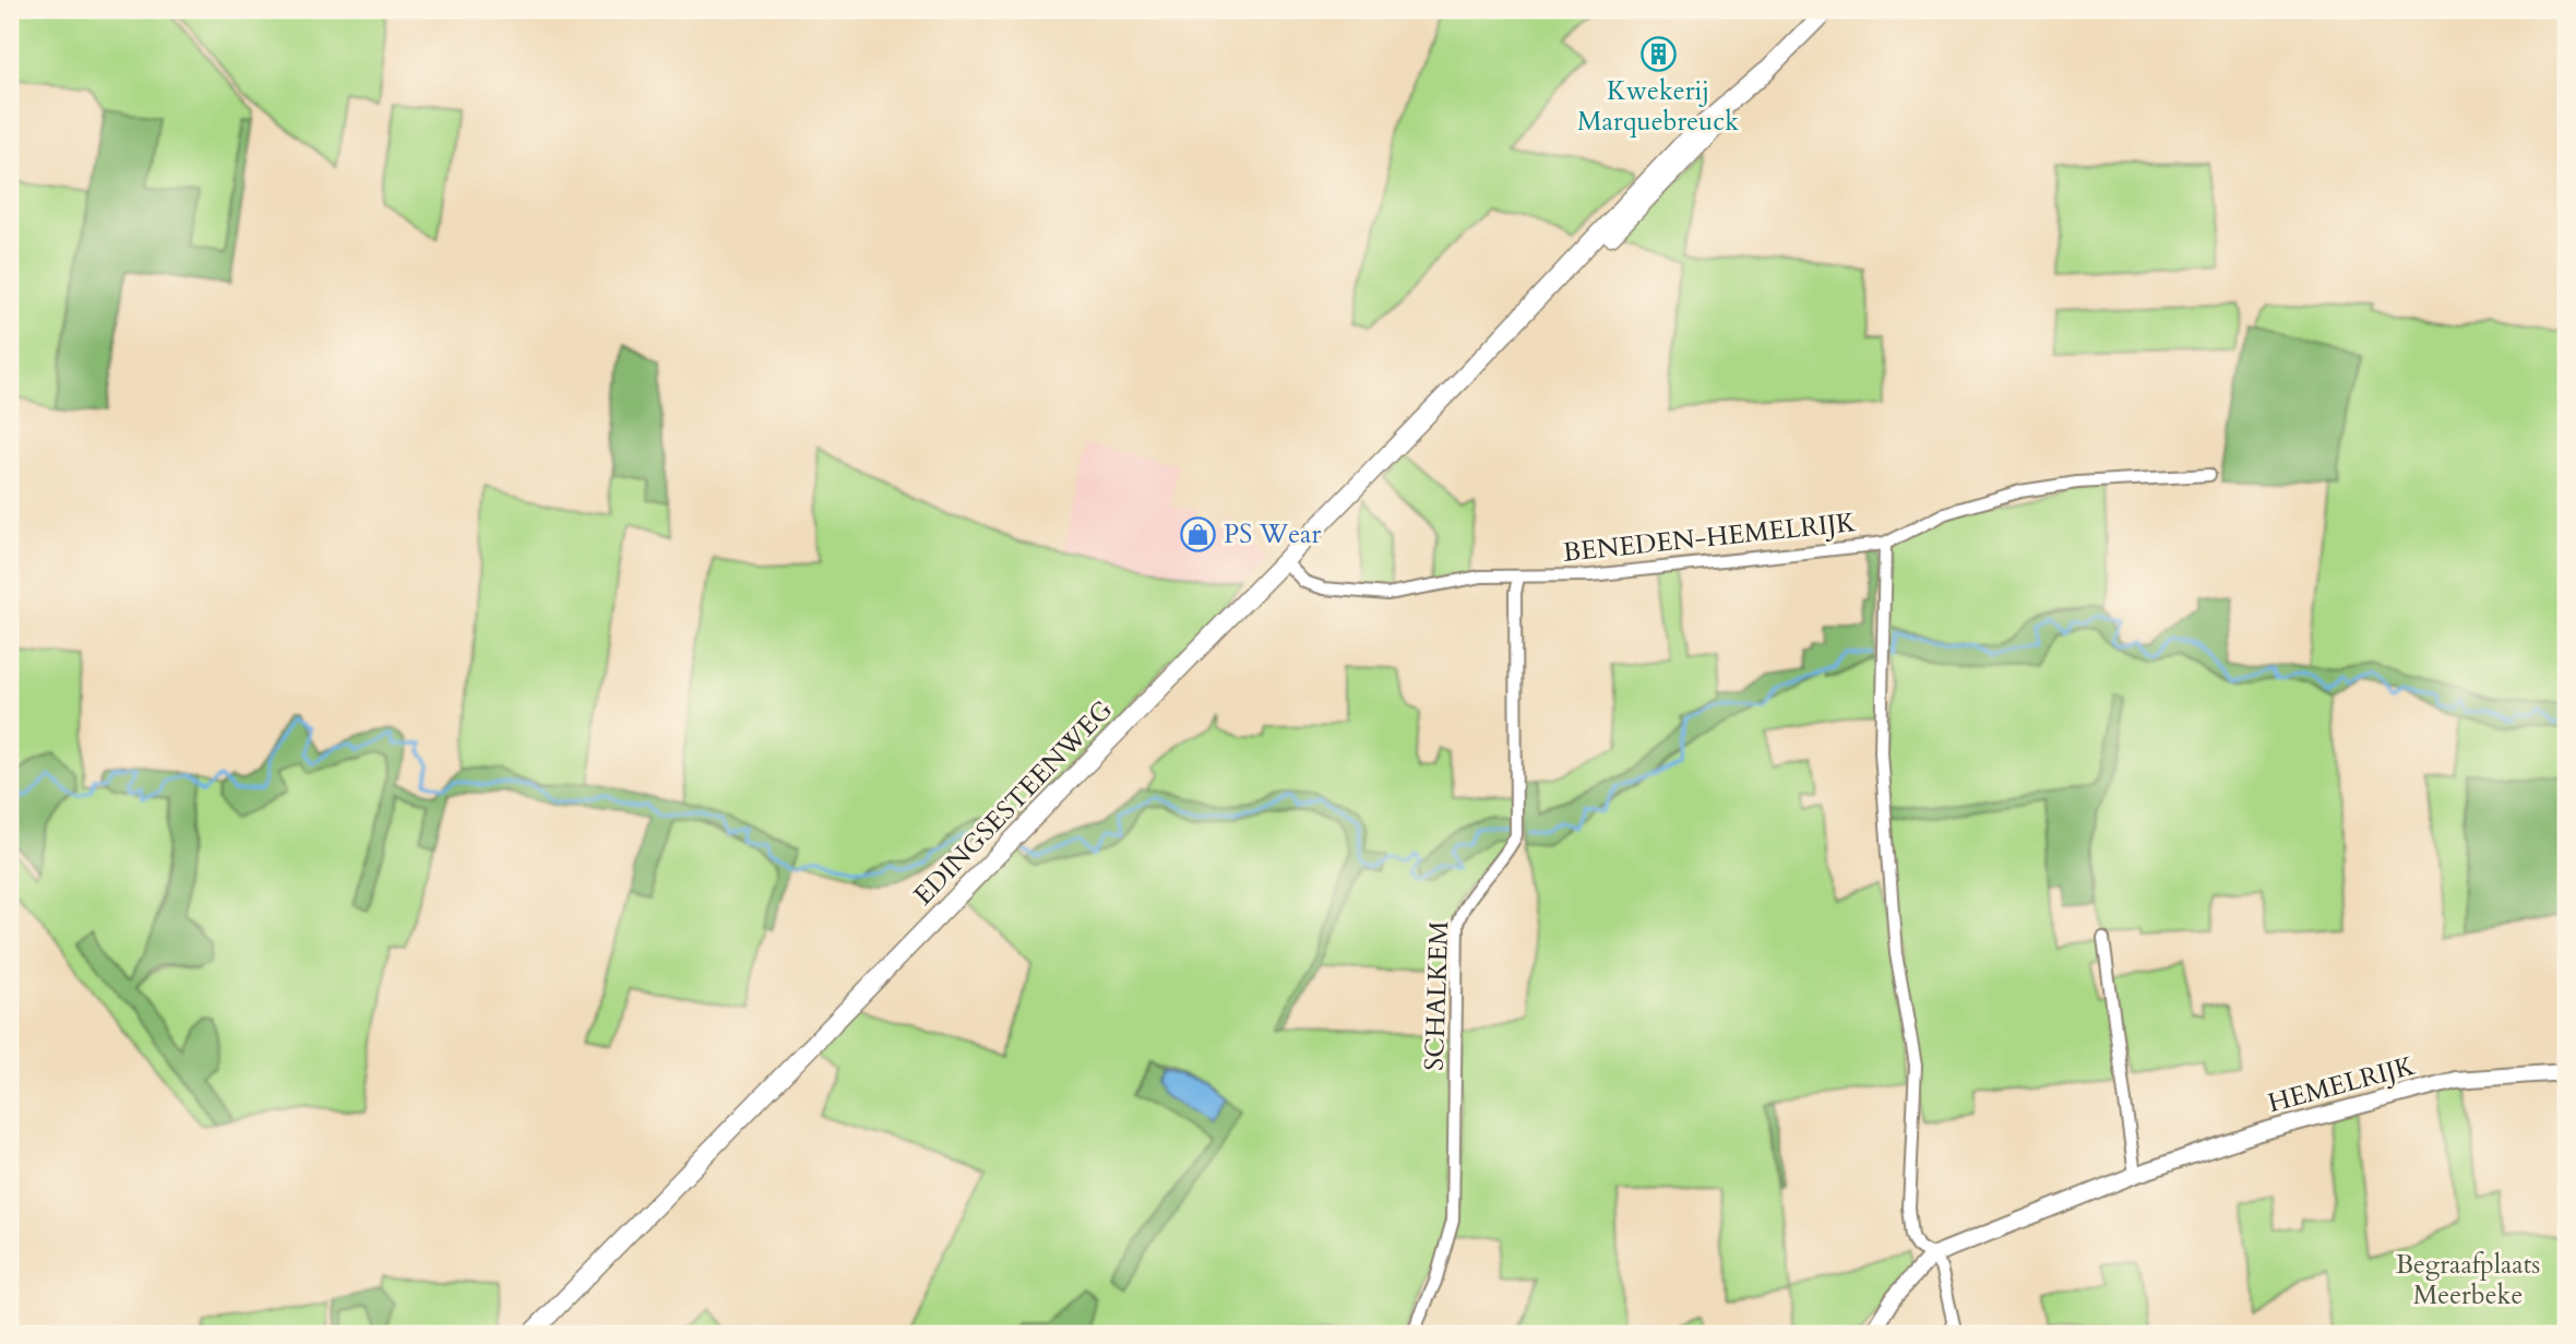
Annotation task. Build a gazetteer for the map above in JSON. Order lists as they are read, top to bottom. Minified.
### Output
{"streets":{"main road":["EDINGSESTEENWEG"],"street":["BENEDEN-HEMELRIJK","SCHALKEM","HEMELRIJK"]},"crossings":[["BENEDEN-HEMELRIJK","EDINGSESTEENWEG"],["BENEDEN-HEMELRIJK","SCHALKEM"],["BENEDEN-HEMELRIJK","HEMELRIJK"]],"parks":["Begraafplaats Meerbeke"],"places":{"building":["Kwekerij Marquebreuck"],"shop":["PS Wear"]}}
